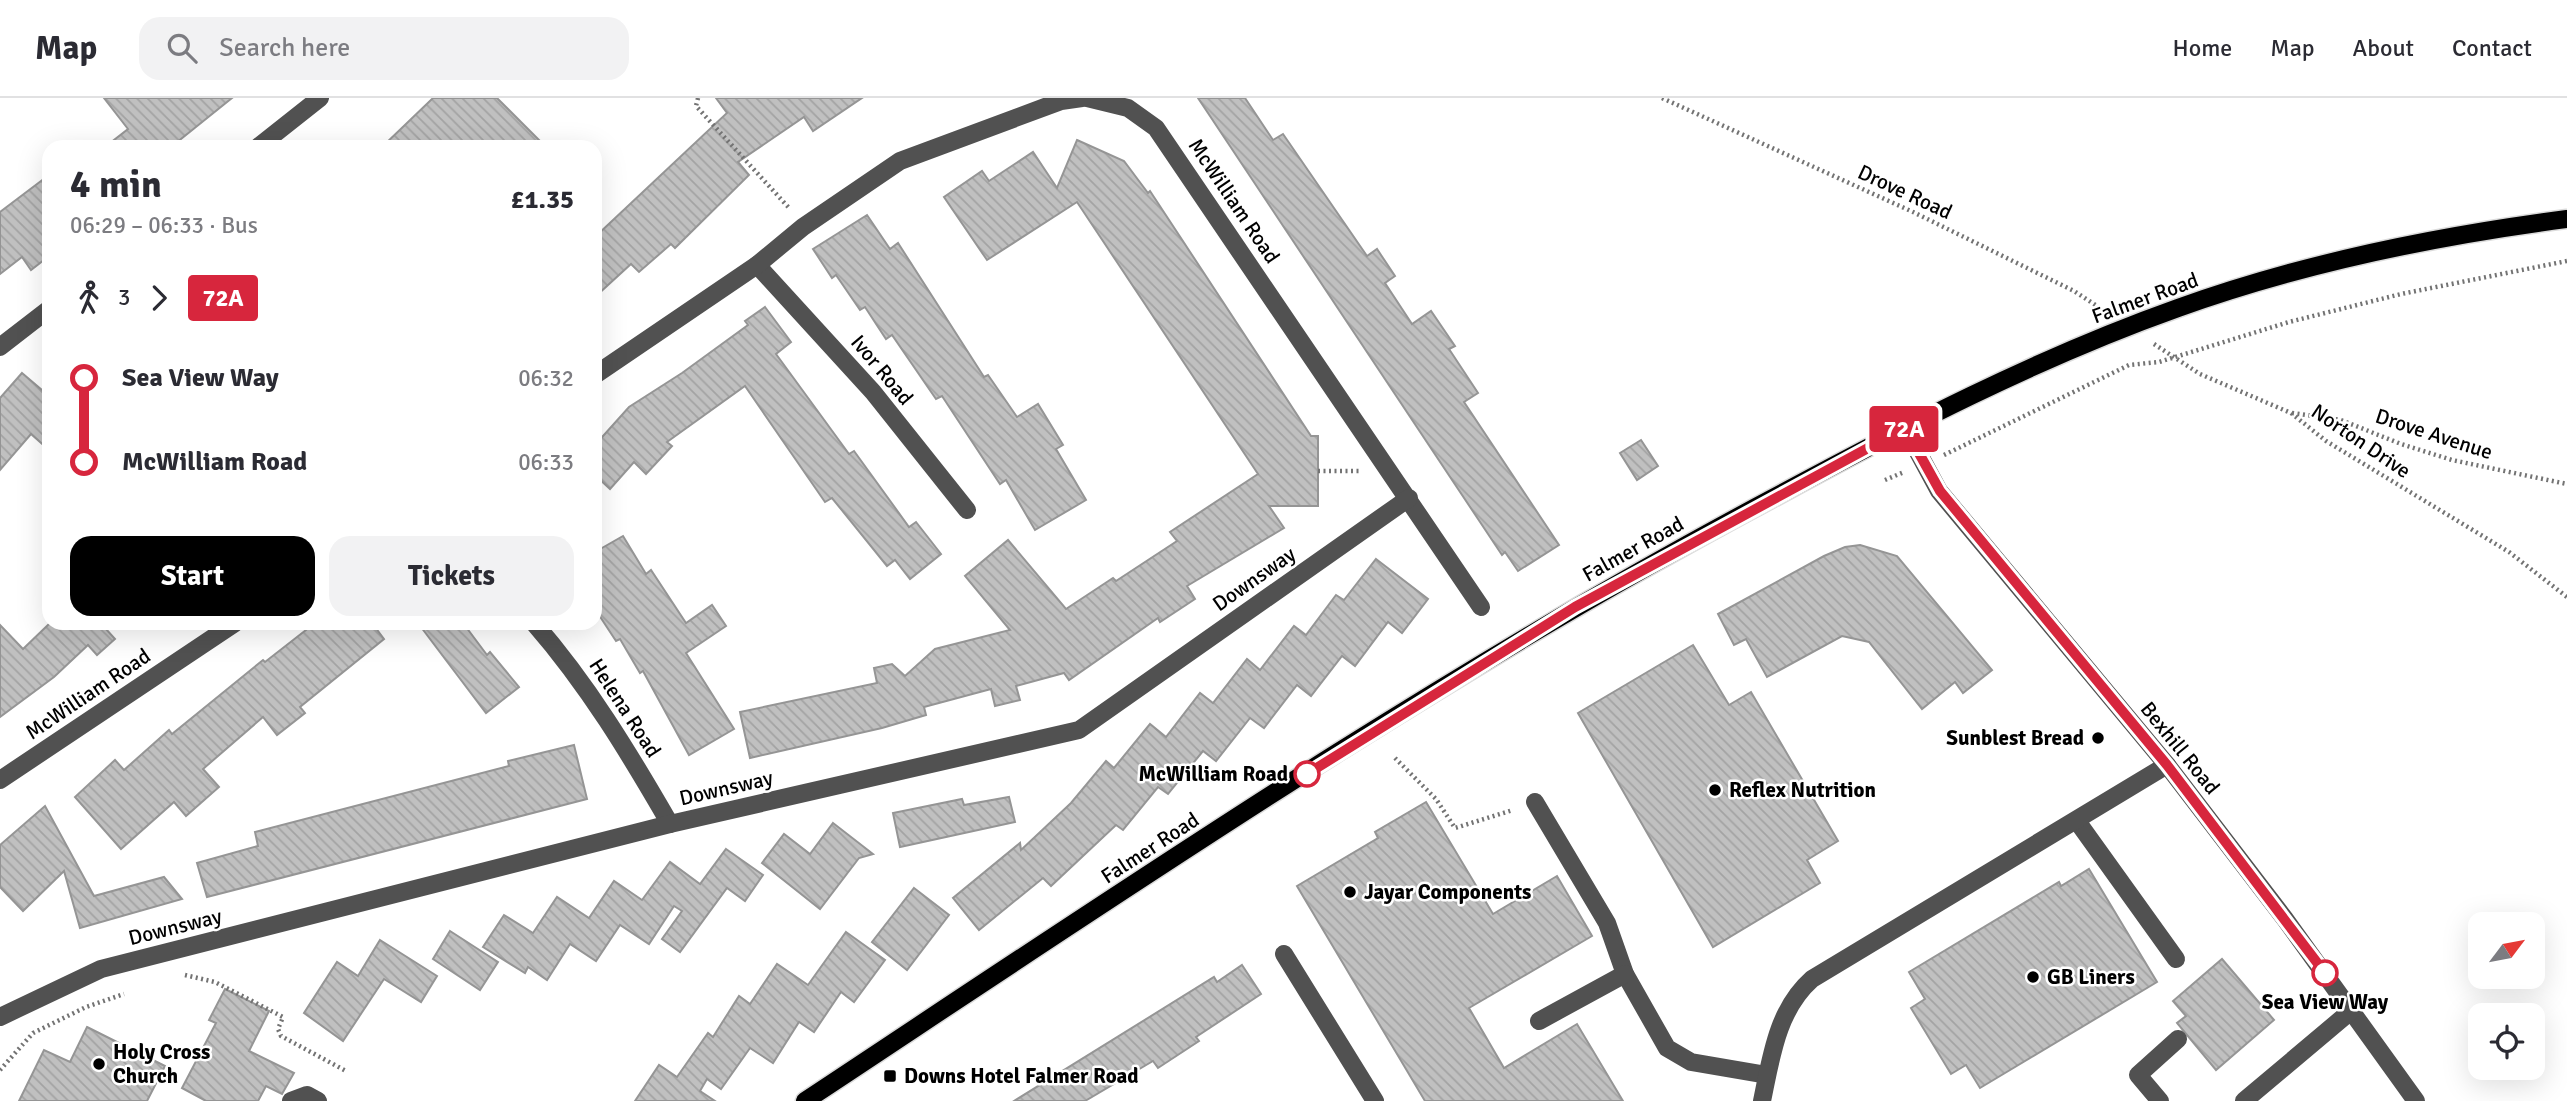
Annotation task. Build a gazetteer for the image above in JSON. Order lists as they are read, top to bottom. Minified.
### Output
{"streets":{"main road":["Falmer Road"],"street":["McWilliam Road","Ivor Road","Downsway","Helena Road","Bexhill Road"],"path":["Drove Road","Drove Avenue","Norton Drive"]},"crossings":[["Drove Road","Falmer Road"],["Drove Road","Norton Drive"],["McWilliam Road","Ivor Road"],["McWilliam Road","Downsway"],["Falmer Road","Norton Drive"],["Falmer Road","Bexhill Road"],["Drove Avenue","Norton Drive"],["Downsway","Helena Road"]],"places":{"other":["Sunblest Bread","McWilliam Road","Reflex Nutrition","Jayar Components","Sea View Way","GB Liners","Holy Cross Church"],"transit":["Downs Hotel Falmer Road"]},"lines":["bus line 72A"],"north":"top right","page":{"header":"Map","search":"Search here","nav":["Home","Map","About","Contact"],"on_map":"72A","heading":["4 min","06:29 – 06:33 · Bus","£1.35"],"legs":["3","72A"],"list":[{"name":"Sea View Way","value":"06:32"},{"name":"McWilliam Road","value":"06:33"}],"buttons":["Start","Tickets"]}}
